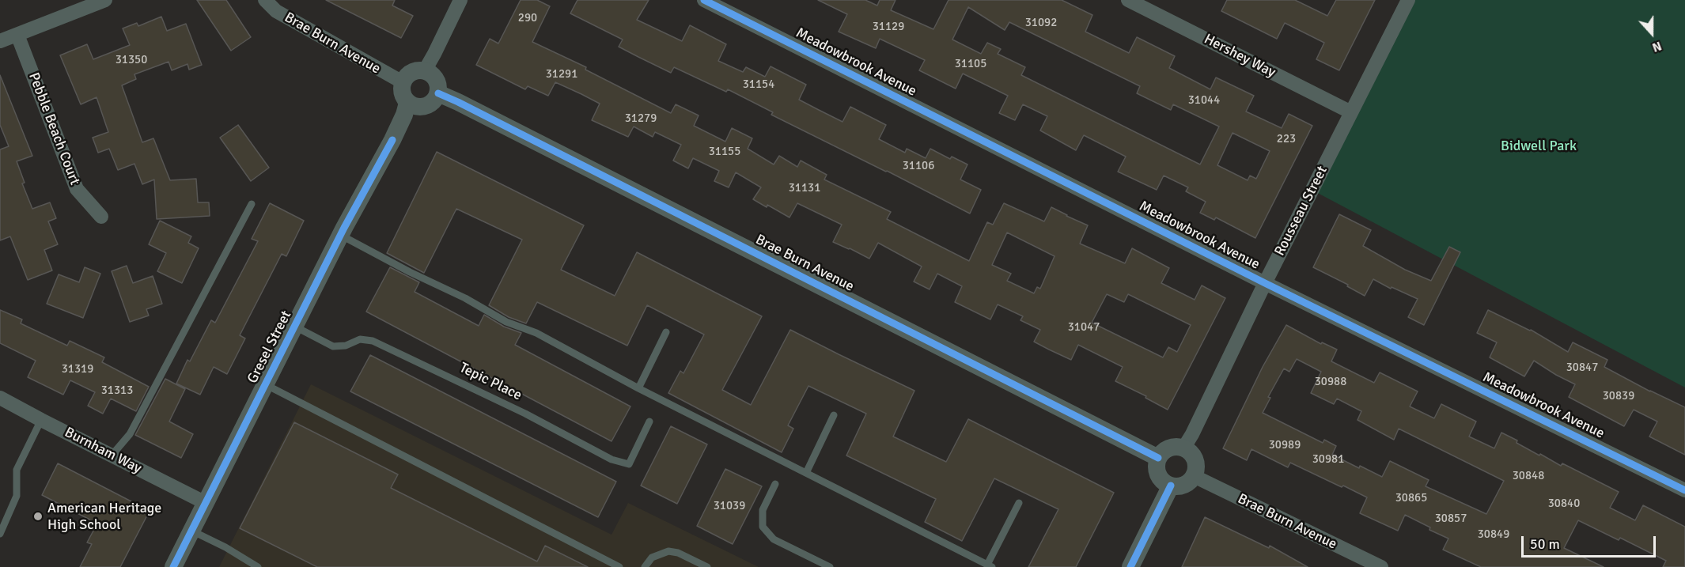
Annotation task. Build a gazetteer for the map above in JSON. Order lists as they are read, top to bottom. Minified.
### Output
{"streets":{"street":["Brae Burn Avenue","Hershey Way","Meadowbrook Avenue","Pebble Beach Court","Rousseau Street","Gresel Street","Burnham Way"],"lane":["Tepic Place"]},"crossings":[["Brae Burn Avenue","Rousseau Street"],["Brae Burn Avenue","Gresel Street"],["Hershey Way","Rousseau Street"],["Meadowbrook Avenue","Rousseau Street"],["Gresel Street","Tepic Place"],["Gresel Street","Burnham Way"]],"parks":["Bidwell Park"],"places":["American Heritage High School"],"house_numbers":["290","31092","31129","31350","31105","31291","31154","31044","31279","223","31155","31106","31131","31047","30847","31319","30988","31313","30839","30989","30981","30848","30865","30840","31039","30857","30849"],"scale_bar":"50 m","north":"bottom"}
